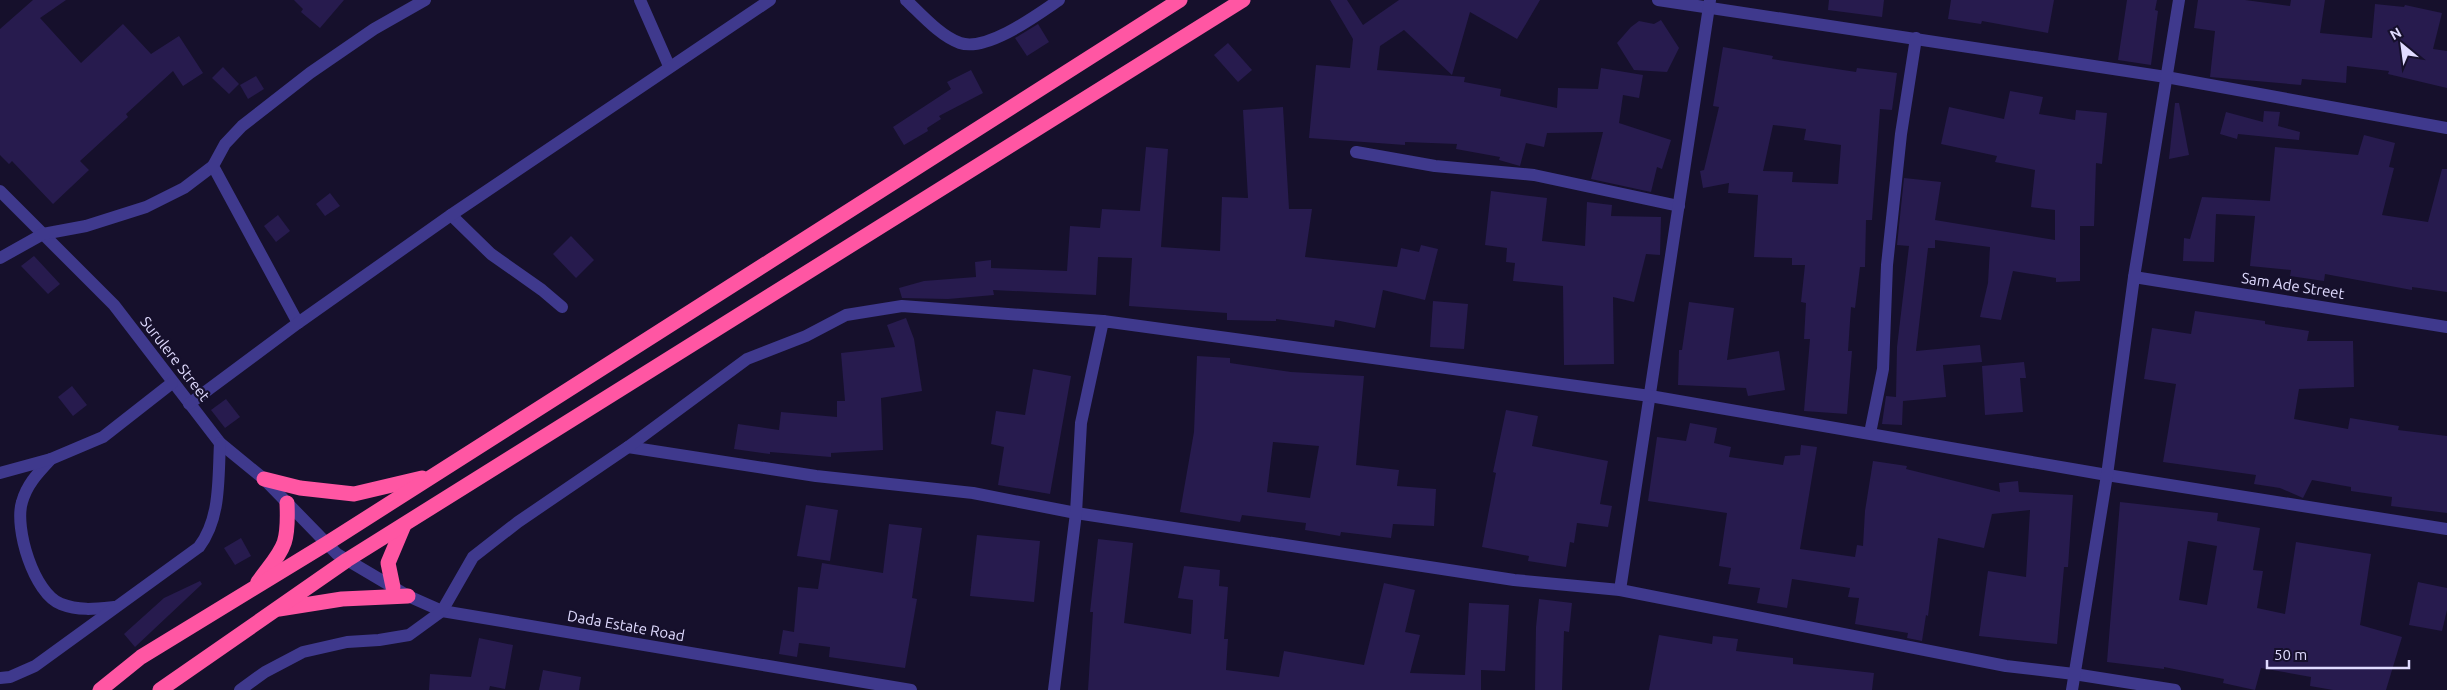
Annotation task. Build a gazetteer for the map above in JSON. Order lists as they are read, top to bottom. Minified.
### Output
{"streets":{"street":["Sam Ade Street","Surulere Street","Dada Estate Road"]},"crossings":[["Surulere Street","Dada Estate Road"]],"scale_bar":"50 m","north":"top left"}
